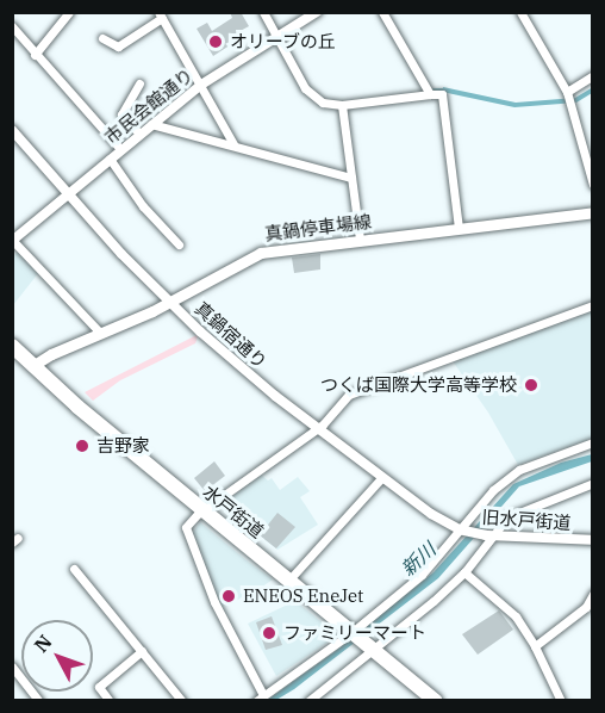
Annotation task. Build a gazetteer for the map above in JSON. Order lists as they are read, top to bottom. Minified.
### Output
{"streets":{"highway":["水戸街道"],"main road":["真鍋停車場線"],"street":["市民会館通り","真鍋宿通り","旧水戸街道"]},"crossings":[["市民会館通り","真鍋宿通り"],["真鍋停車場線","真鍋宿通り"],["真鍋停車場線","水戸街道"],["真鍋宿通り","旧水戸街道"]],"water":["新川"],"places":["オリーブの丘","つくば国際大学高等学校","吉野家","ENEOS EneJet","ファミリーマート"],"north":"top left"}
